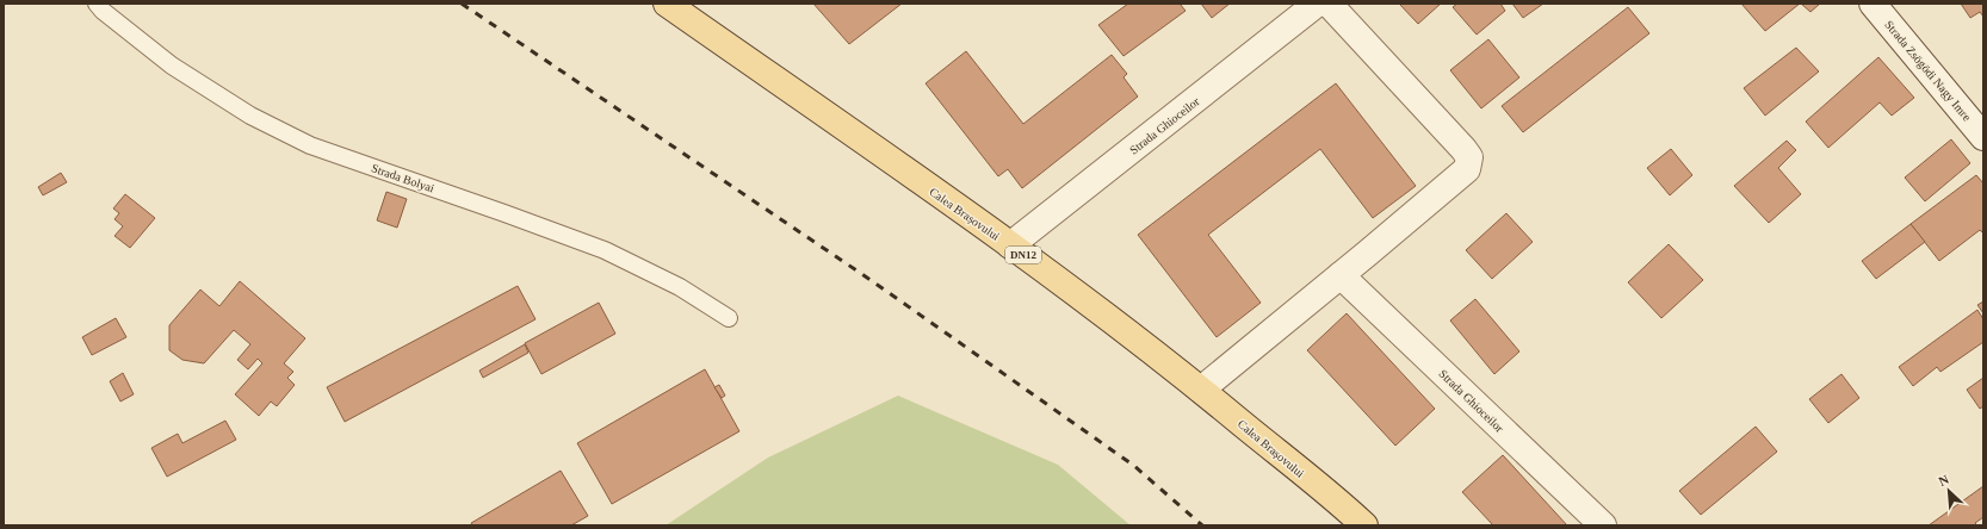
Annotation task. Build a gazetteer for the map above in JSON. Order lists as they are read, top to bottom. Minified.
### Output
{"streets":{"main road":["Calea Brașovului","DN12"],"street":["Strada Zsögödi Nagy Imre","Strada Ghioceilor"],"lane":["Strada Bolyai"]},"crossings":[["Strada Ghioceilor","Calea Brașovului"]],"north":"top left"}
